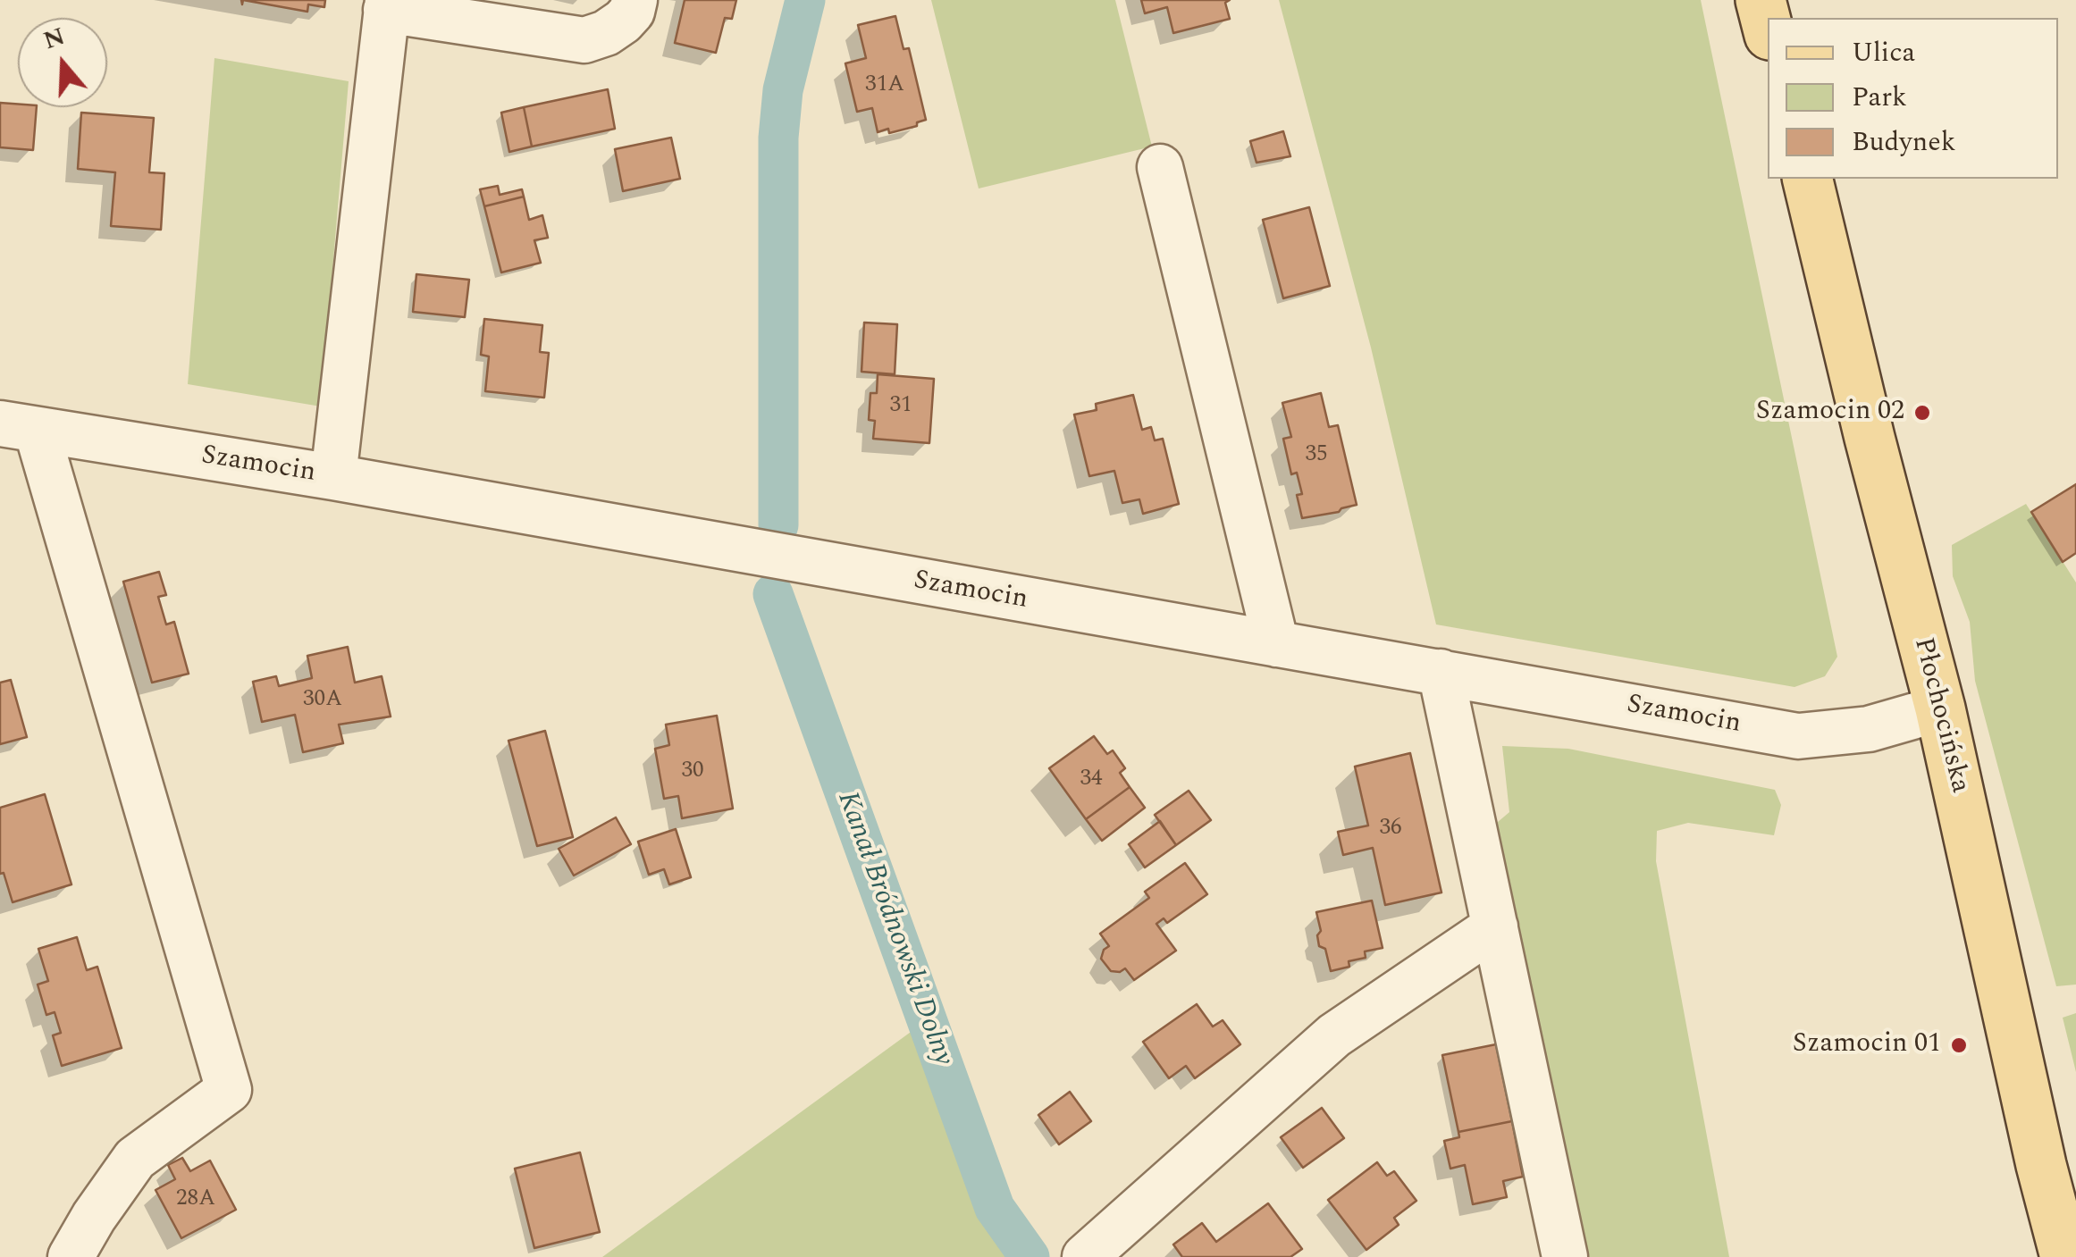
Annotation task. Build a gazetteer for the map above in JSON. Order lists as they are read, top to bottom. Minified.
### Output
{"streets":{"main road":["Płochocińska"],"street":["Szamocin"]},"crossings":[["Szamocin","Płochocińska"]],"water":["Kanał Bródnowski Dolny"],"places":["Szamocin 02","Szamocin 01"],"house_numbers":["31A","31","35","30A","30","34","36","28A"],"legend":["Ulica","Park","Budynek"],"north":"top"}
